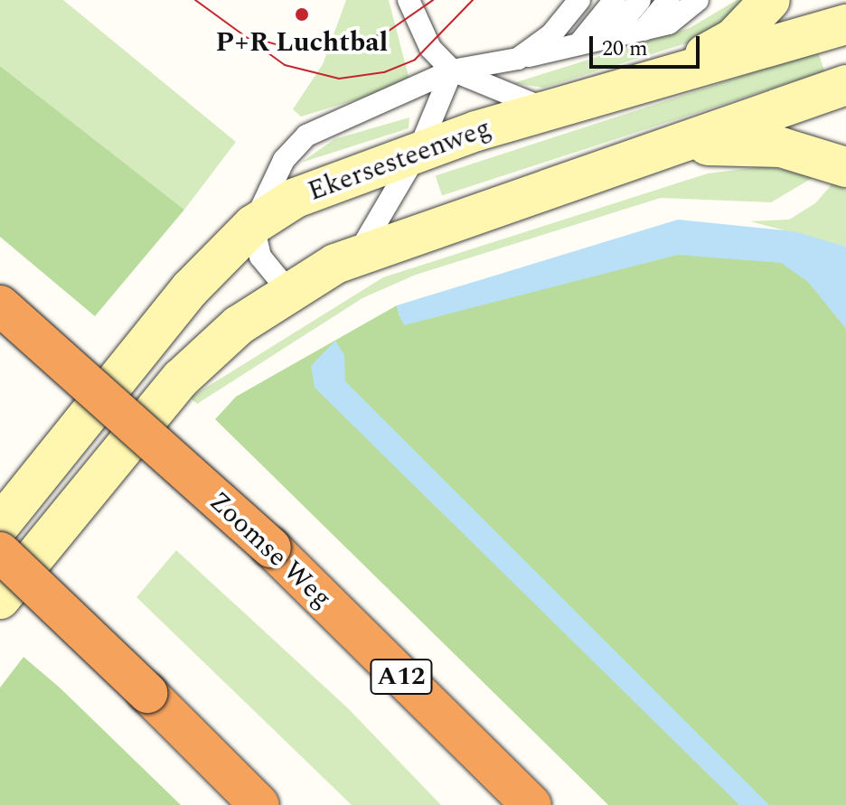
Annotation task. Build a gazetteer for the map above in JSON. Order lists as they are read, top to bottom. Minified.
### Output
{"streets":{"highway":["Zoomse Weg","A12"],"main road":["Ekersesteenweg"]},"places":["P+R Luchtbal"],"scale_bar":"20 m"}
